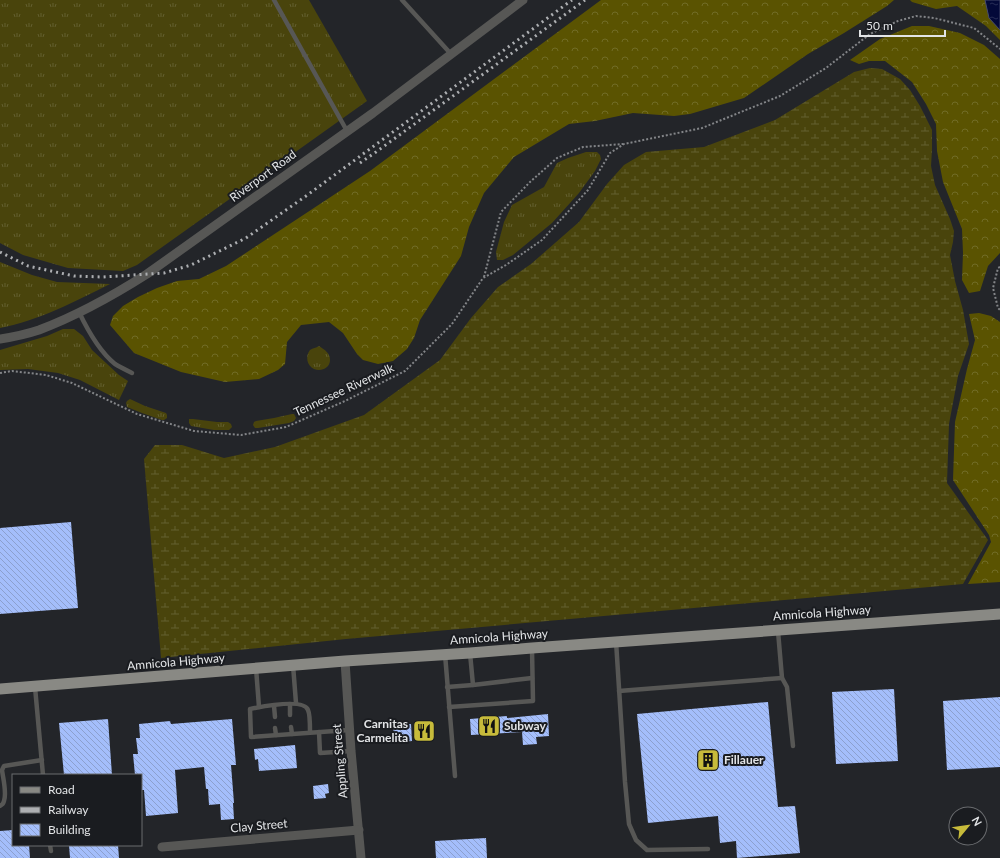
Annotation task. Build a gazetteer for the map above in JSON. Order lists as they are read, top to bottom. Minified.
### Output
{"streets":{"main road":["Amnicola Highway"],"street":["Riverport Road","Appling Street","Clay Street"],"path":["Tennessee Riverwalk"]},"crossings":[["Amnicola Highway","Appling Street"],["Appling Street","Clay Street"]],"places":{"restaurant":["Subway","Carnitas Carmelita"],"building":["Fillauer"]},"legend":["Road","Railway","Building"],"scale_bar":"50 m","north":"top right"}
